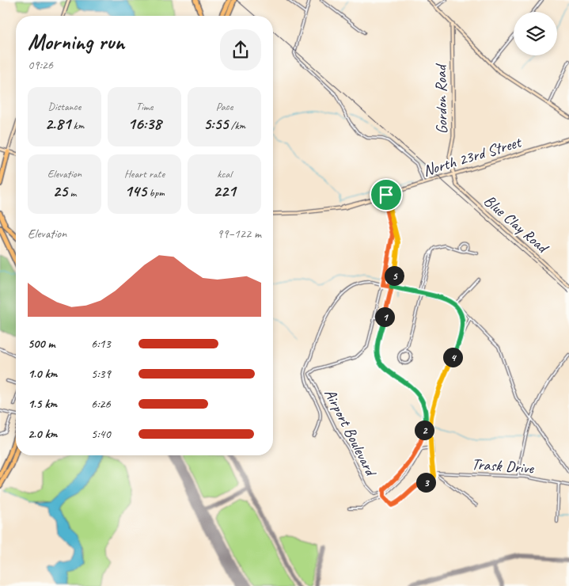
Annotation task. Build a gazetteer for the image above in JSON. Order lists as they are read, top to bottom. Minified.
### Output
{"streets":{"main road":["Gordon Road","North 23rd Street","Blue Clay Road"],"street":["Airport Boulevard","Trask Drive"]},"crossings":[["Gordon Road","North 23rd Street"],["Gordon Road","Blue Clay Road"],["North 23rd Street","Blue Clay Road"],["North 23rd Street","Airport Boulevard"]],"page":{"heading":["Morning run","09:26"],"stats":[["Distance","2.81 km"],["Time","16:38"],["Pace","5:55 /km"],["Elevation","25 m"],["Heart rate","145 bpm"],["kcal","221"]],"chart":["Elevation","99–122 m"],"pins":["5","1","4","2","3"],"list":[{"name":"500 m","note":"6:13"},{"name":"1.0 km","note":"5:39"},{"name":"1.5 km","note":"6:26"},{"name":"2.0 km","note":"5:40"}]}}
